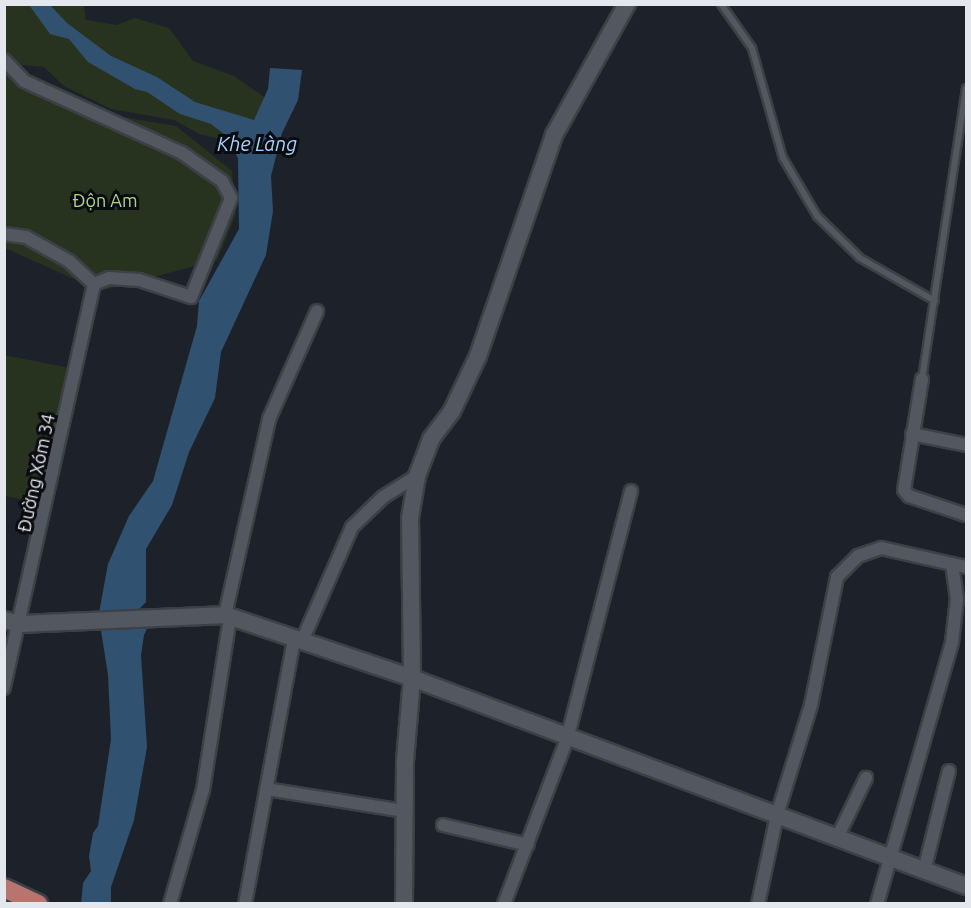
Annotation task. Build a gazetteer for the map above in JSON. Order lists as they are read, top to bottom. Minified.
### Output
{"streets":{"street":["Đường Xóm 34"]},"water":["Khe Làng"],"parks":["Độn Am"]}
